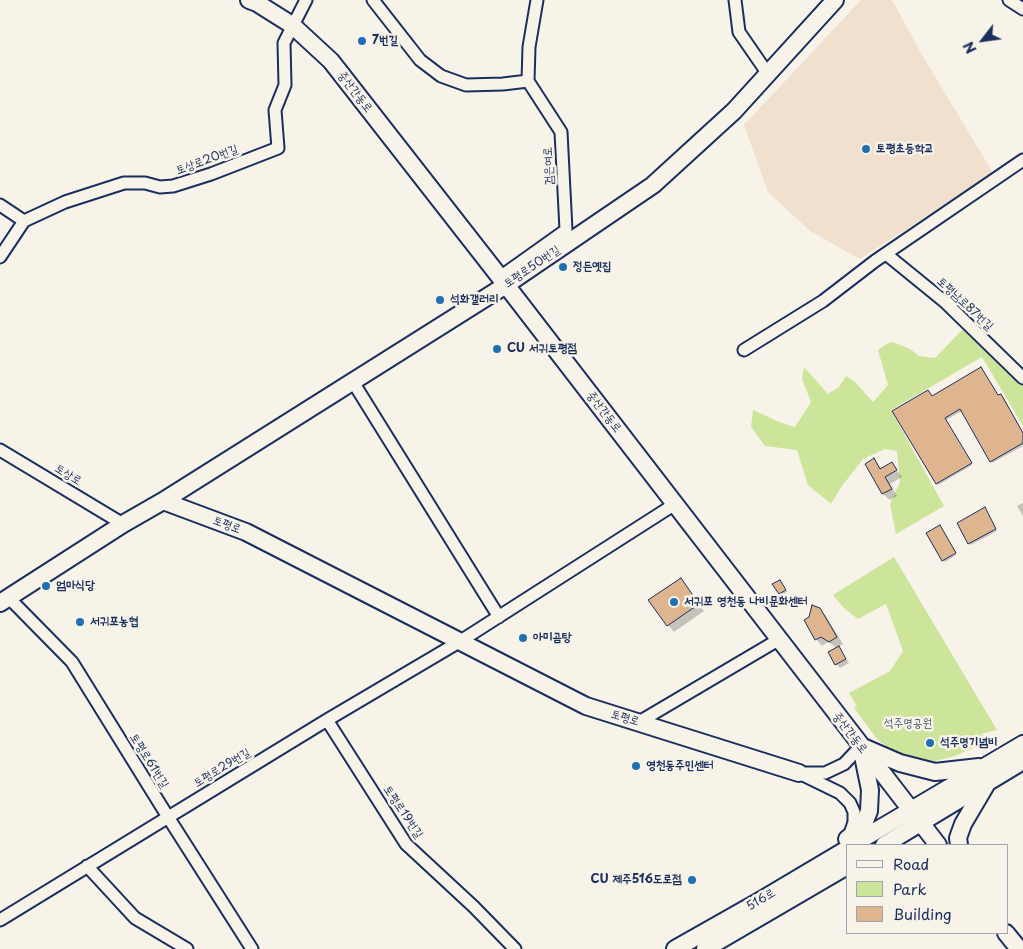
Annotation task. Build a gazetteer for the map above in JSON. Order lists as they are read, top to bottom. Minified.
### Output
{"streets":{"main road":["중산간동로","토평로50번길","토평로","516로"],"street":["토상로20번길","검은여로","토평남로87번길","토상로","토평로61번길","토평로29번길","토평로19번길"]},"crossings":[["중산간동로","토상로20번길"],["중산간동로","검은여로"],["중산간동로","토평로50번길"],["검은여로","토평로50번길"],["토평로50번길","토평로"],["토평로","토평로29번길"],["토평로61번길","토평로29번길"],["토평로29번길","토평로19번길"]],"parks":["석주명공원"],"places":["7번길","토평초등학교","정든옛집","석화갤러리","CU 서귀토평점","엄마식당","서귀포 영천동 나비문화센터","서귀포농협","아미곰탕","석주명기념비","영천동주민센터","CU 제주516도로점"],"legend":["Road","Park","Building"],"north":"bottom left"}
